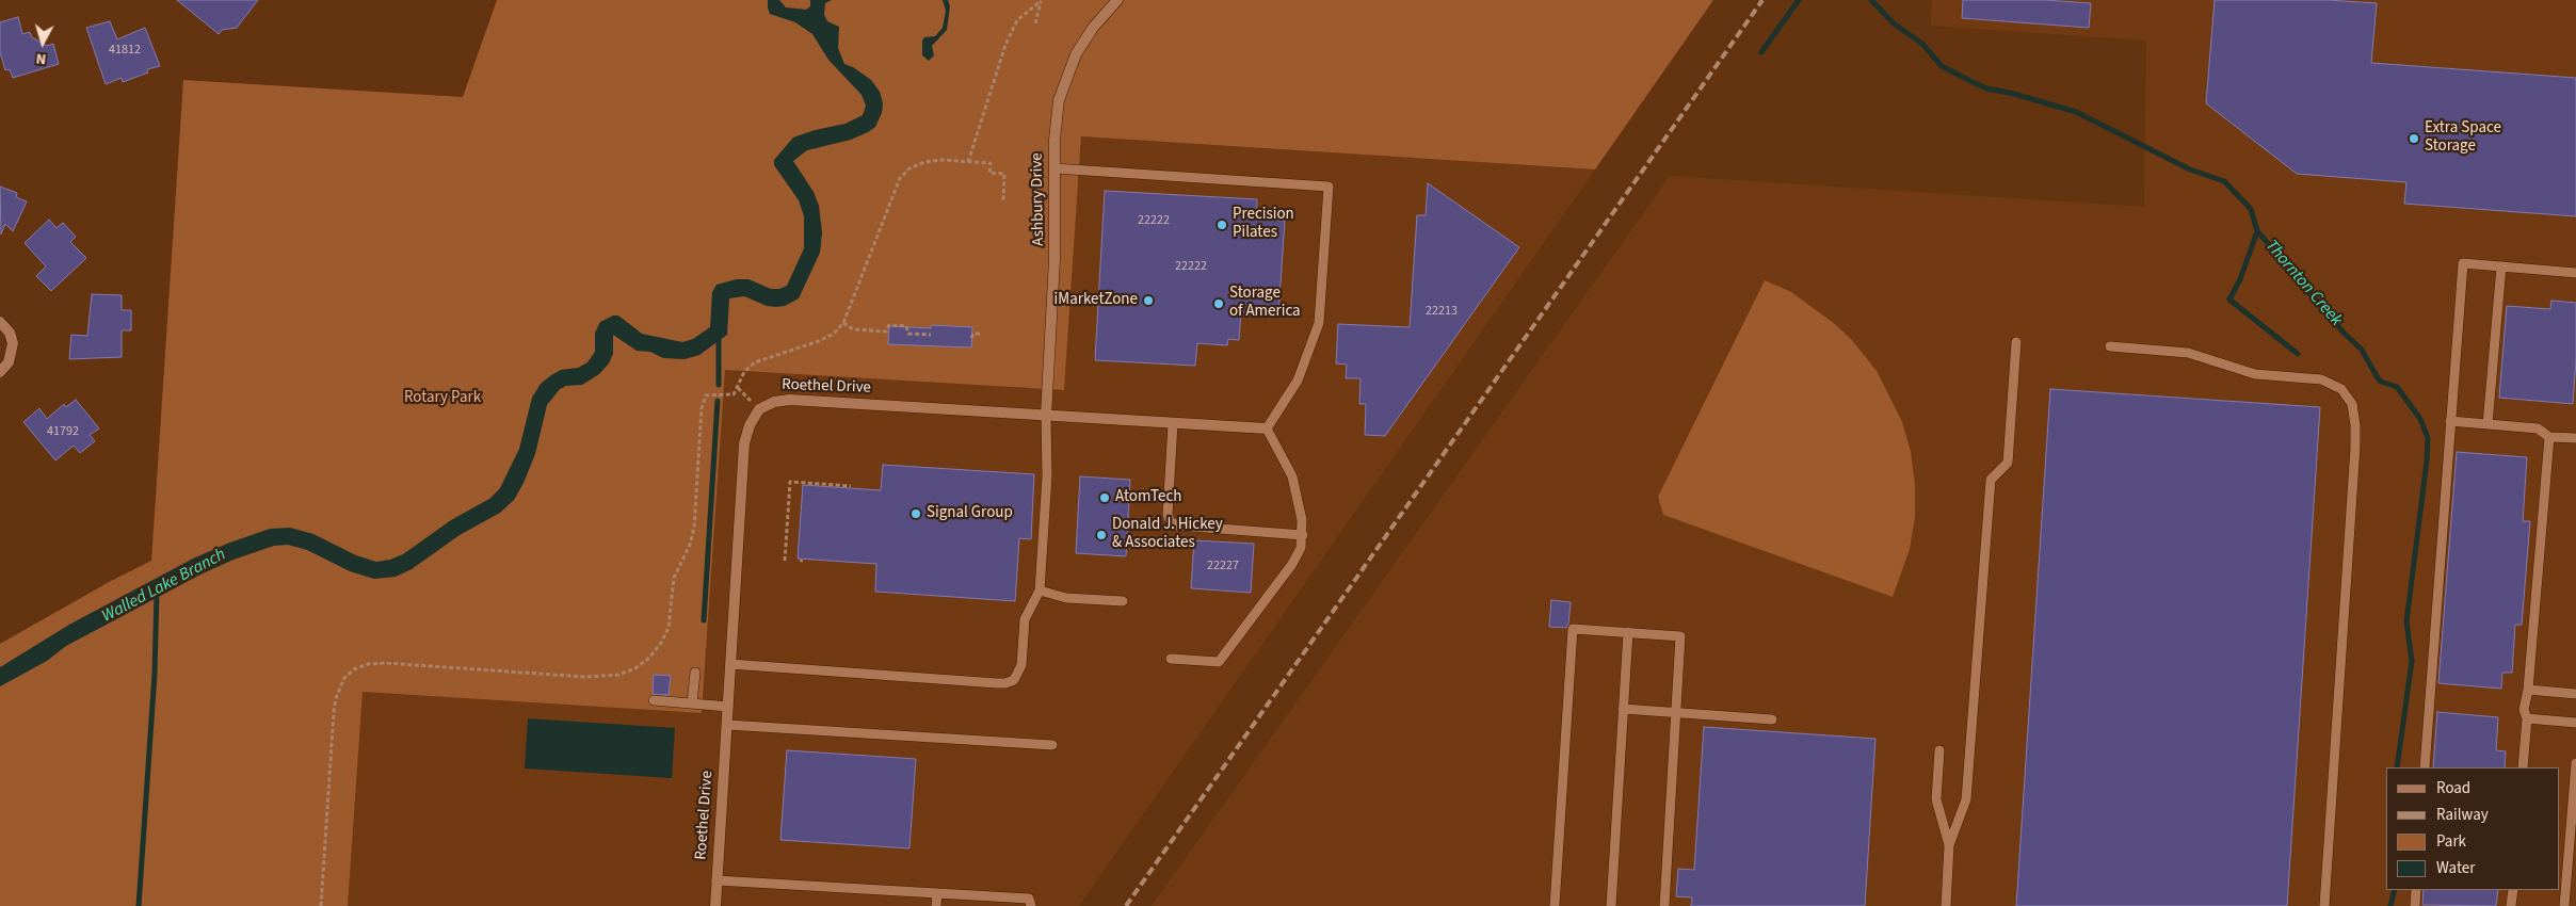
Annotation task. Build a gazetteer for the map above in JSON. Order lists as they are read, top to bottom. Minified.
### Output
{"streets":{"street":["Ashbury Drive","Roethel Drive"]},"crossings":[["Ashbury Drive","Roethel Drive"]],"water":["Thornton Creek","Walled Lake Branch"],"parks":["Rotary Park"],"places":["Extra Space Storage","Precision Pilates","iMarketZone","Storage of America","AtomTech","Signal Group","Donald J. Hickey & Associates"],"house_numbers":["41812","22222","22222","22213","41792","22227"],"legend":["Road","Railway","Park","Water"],"north":"bottom"}
